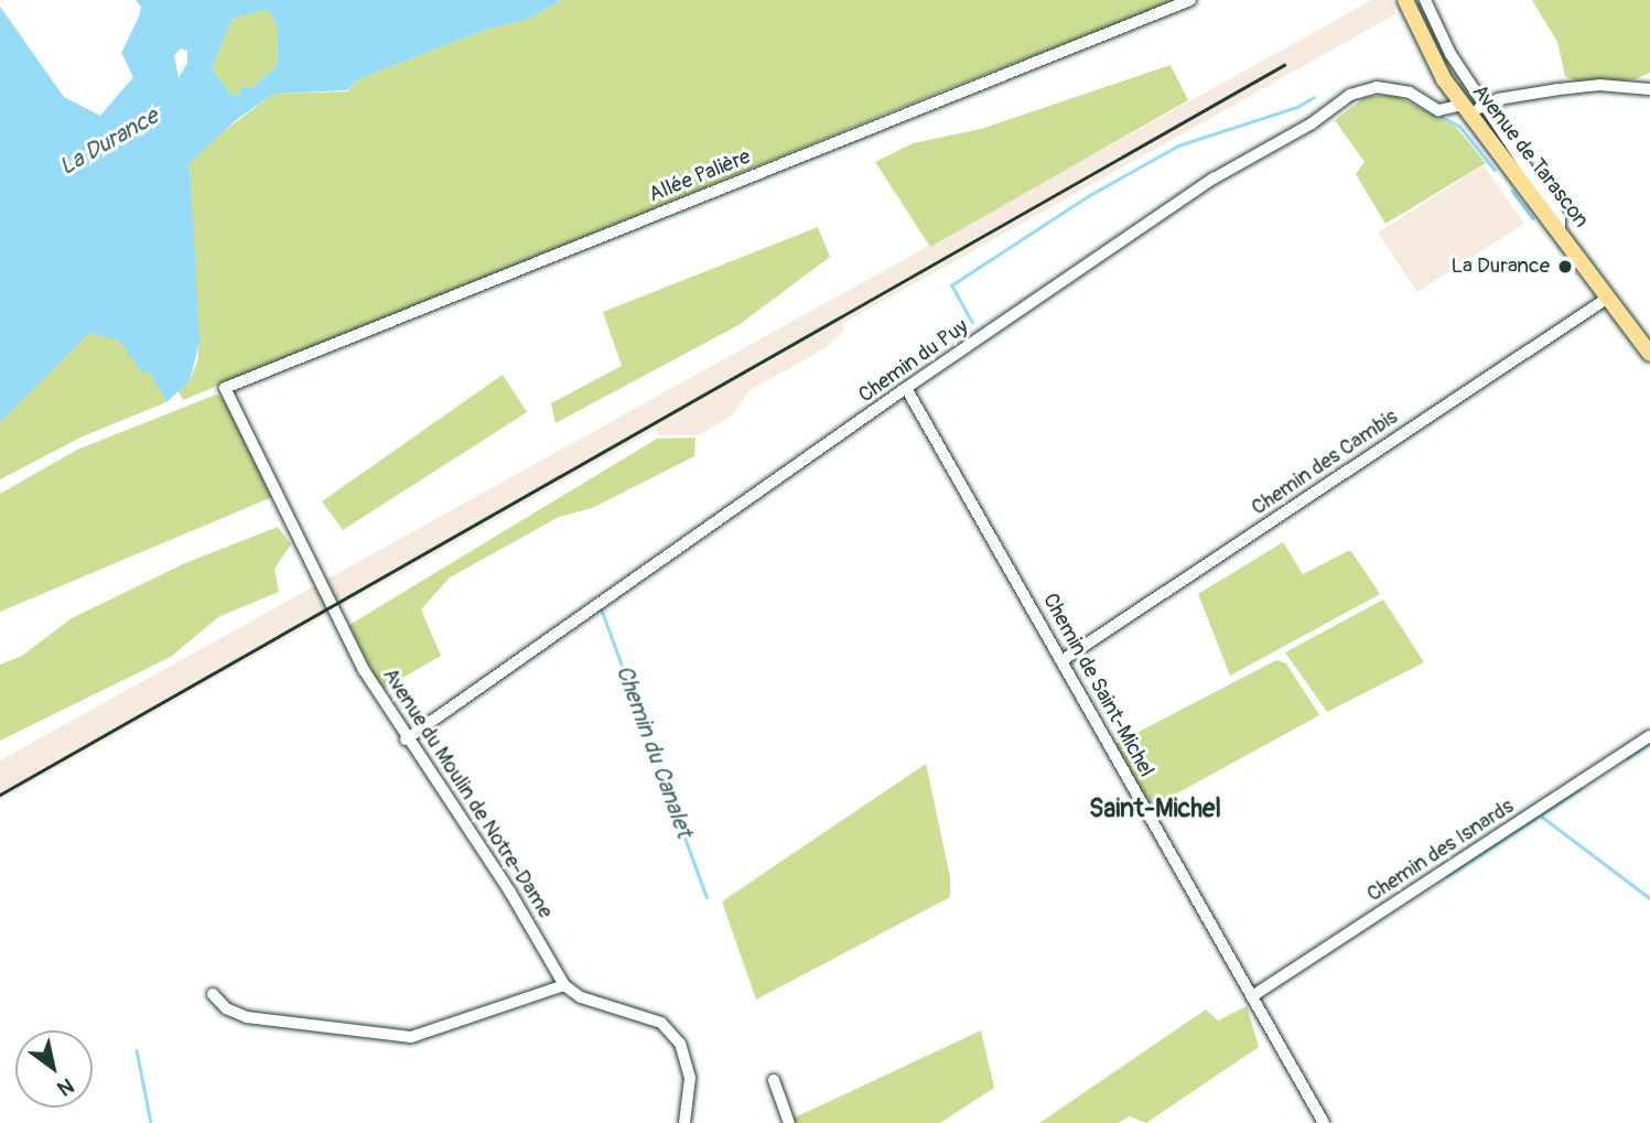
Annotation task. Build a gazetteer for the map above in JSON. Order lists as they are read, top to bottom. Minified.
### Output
{"streets":{"main road":["Avenue de Tarascon"],"street":["Allée Palière","Chemin du Puy","Chemin des Cambis","Chemin de Saint-Michel","Avenue du Moulin de Notre-Dame","Chemin des Isnards"]},"crossings":[["Avenue de Tarascon","Chemin du Puy"],["Avenue de Tarascon","Chemin des Cambis"],["Allée Palière","Avenue du Moulin de Notre-Dame"],["Chemin du Puy","Chemin de Saint-Michel"],["Chemin du Puy","Avenue du Moulin de Notre-Dame"],["Chemin des Cambis","Chemin de Saint-Michel"],["Chemin de Saint-Michel","Chemin des Isnards"]],"districts":["Saint-Michel"],"water":["La Durance","Chemin du Canalet"],"places":["La Durance"],"north":"bottom right"}
